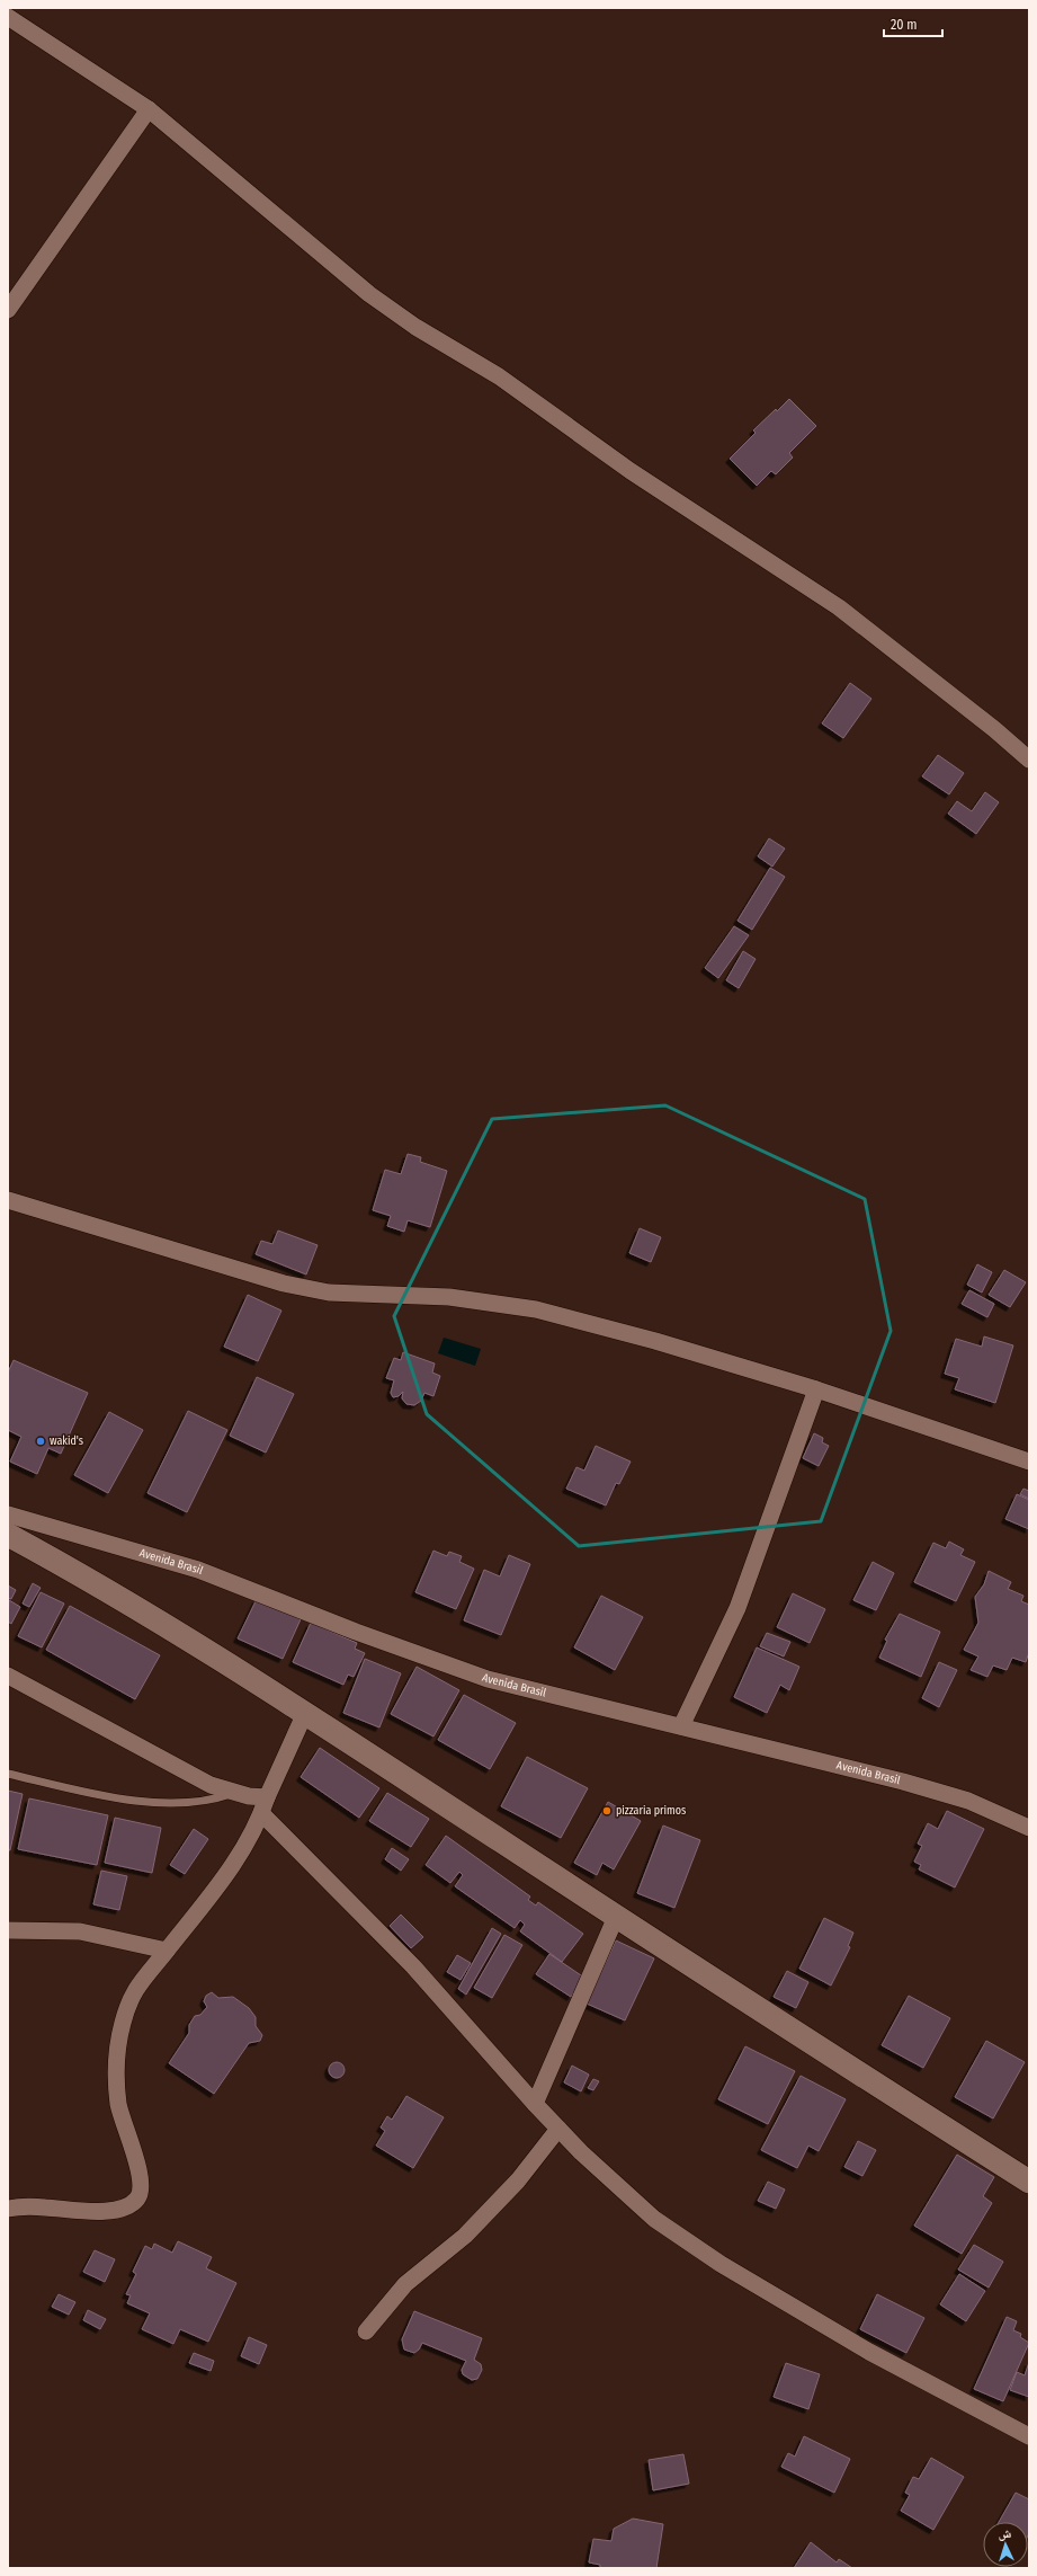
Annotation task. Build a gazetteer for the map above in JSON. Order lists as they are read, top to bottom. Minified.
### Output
{"streets":{"street":["Avenida Brasil"]},"places":["wakid's","pizzaria primos"],"scale_bar":"20 m","north":"top"}
